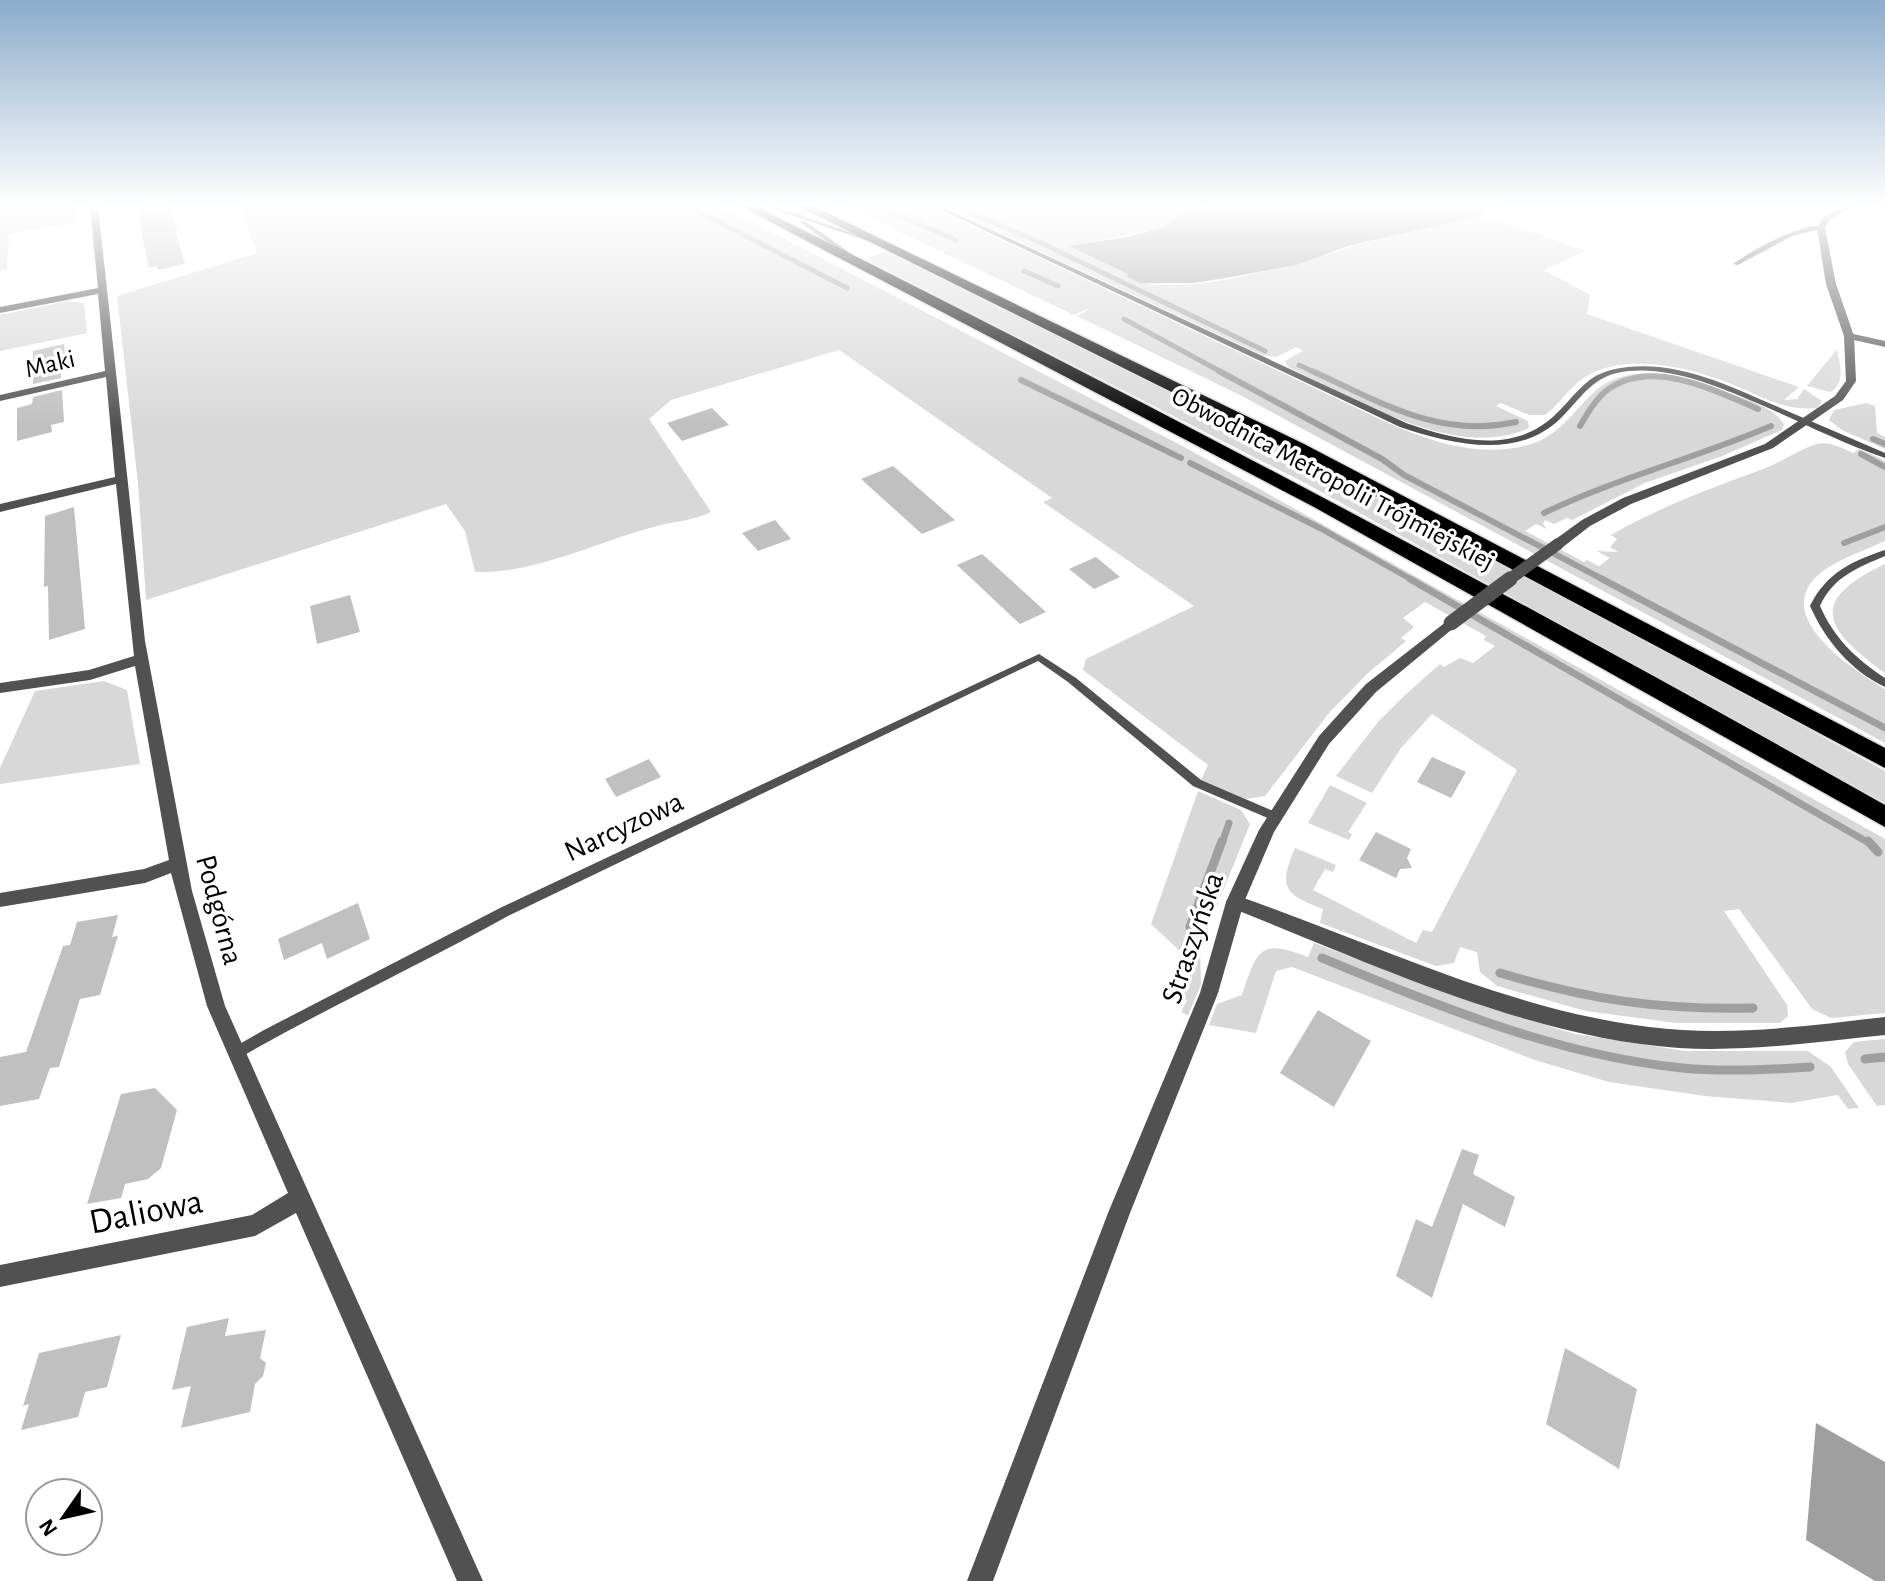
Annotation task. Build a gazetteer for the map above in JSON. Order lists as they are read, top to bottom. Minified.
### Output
{"streets":{"highway":["Obwodnica Metropolii Trójmiejskiej"],"street":["Maki","Podgórna","Straszyńska","Daliowa"],"lane":["Narcyzowa"]},"crossings":[["Maki","Podgórna"],["Narcyzowa","Podgórna"],["Narcyzowa","Straszyńska"],["Podgórna","Daliowa"]],"north":"bottom left"}
